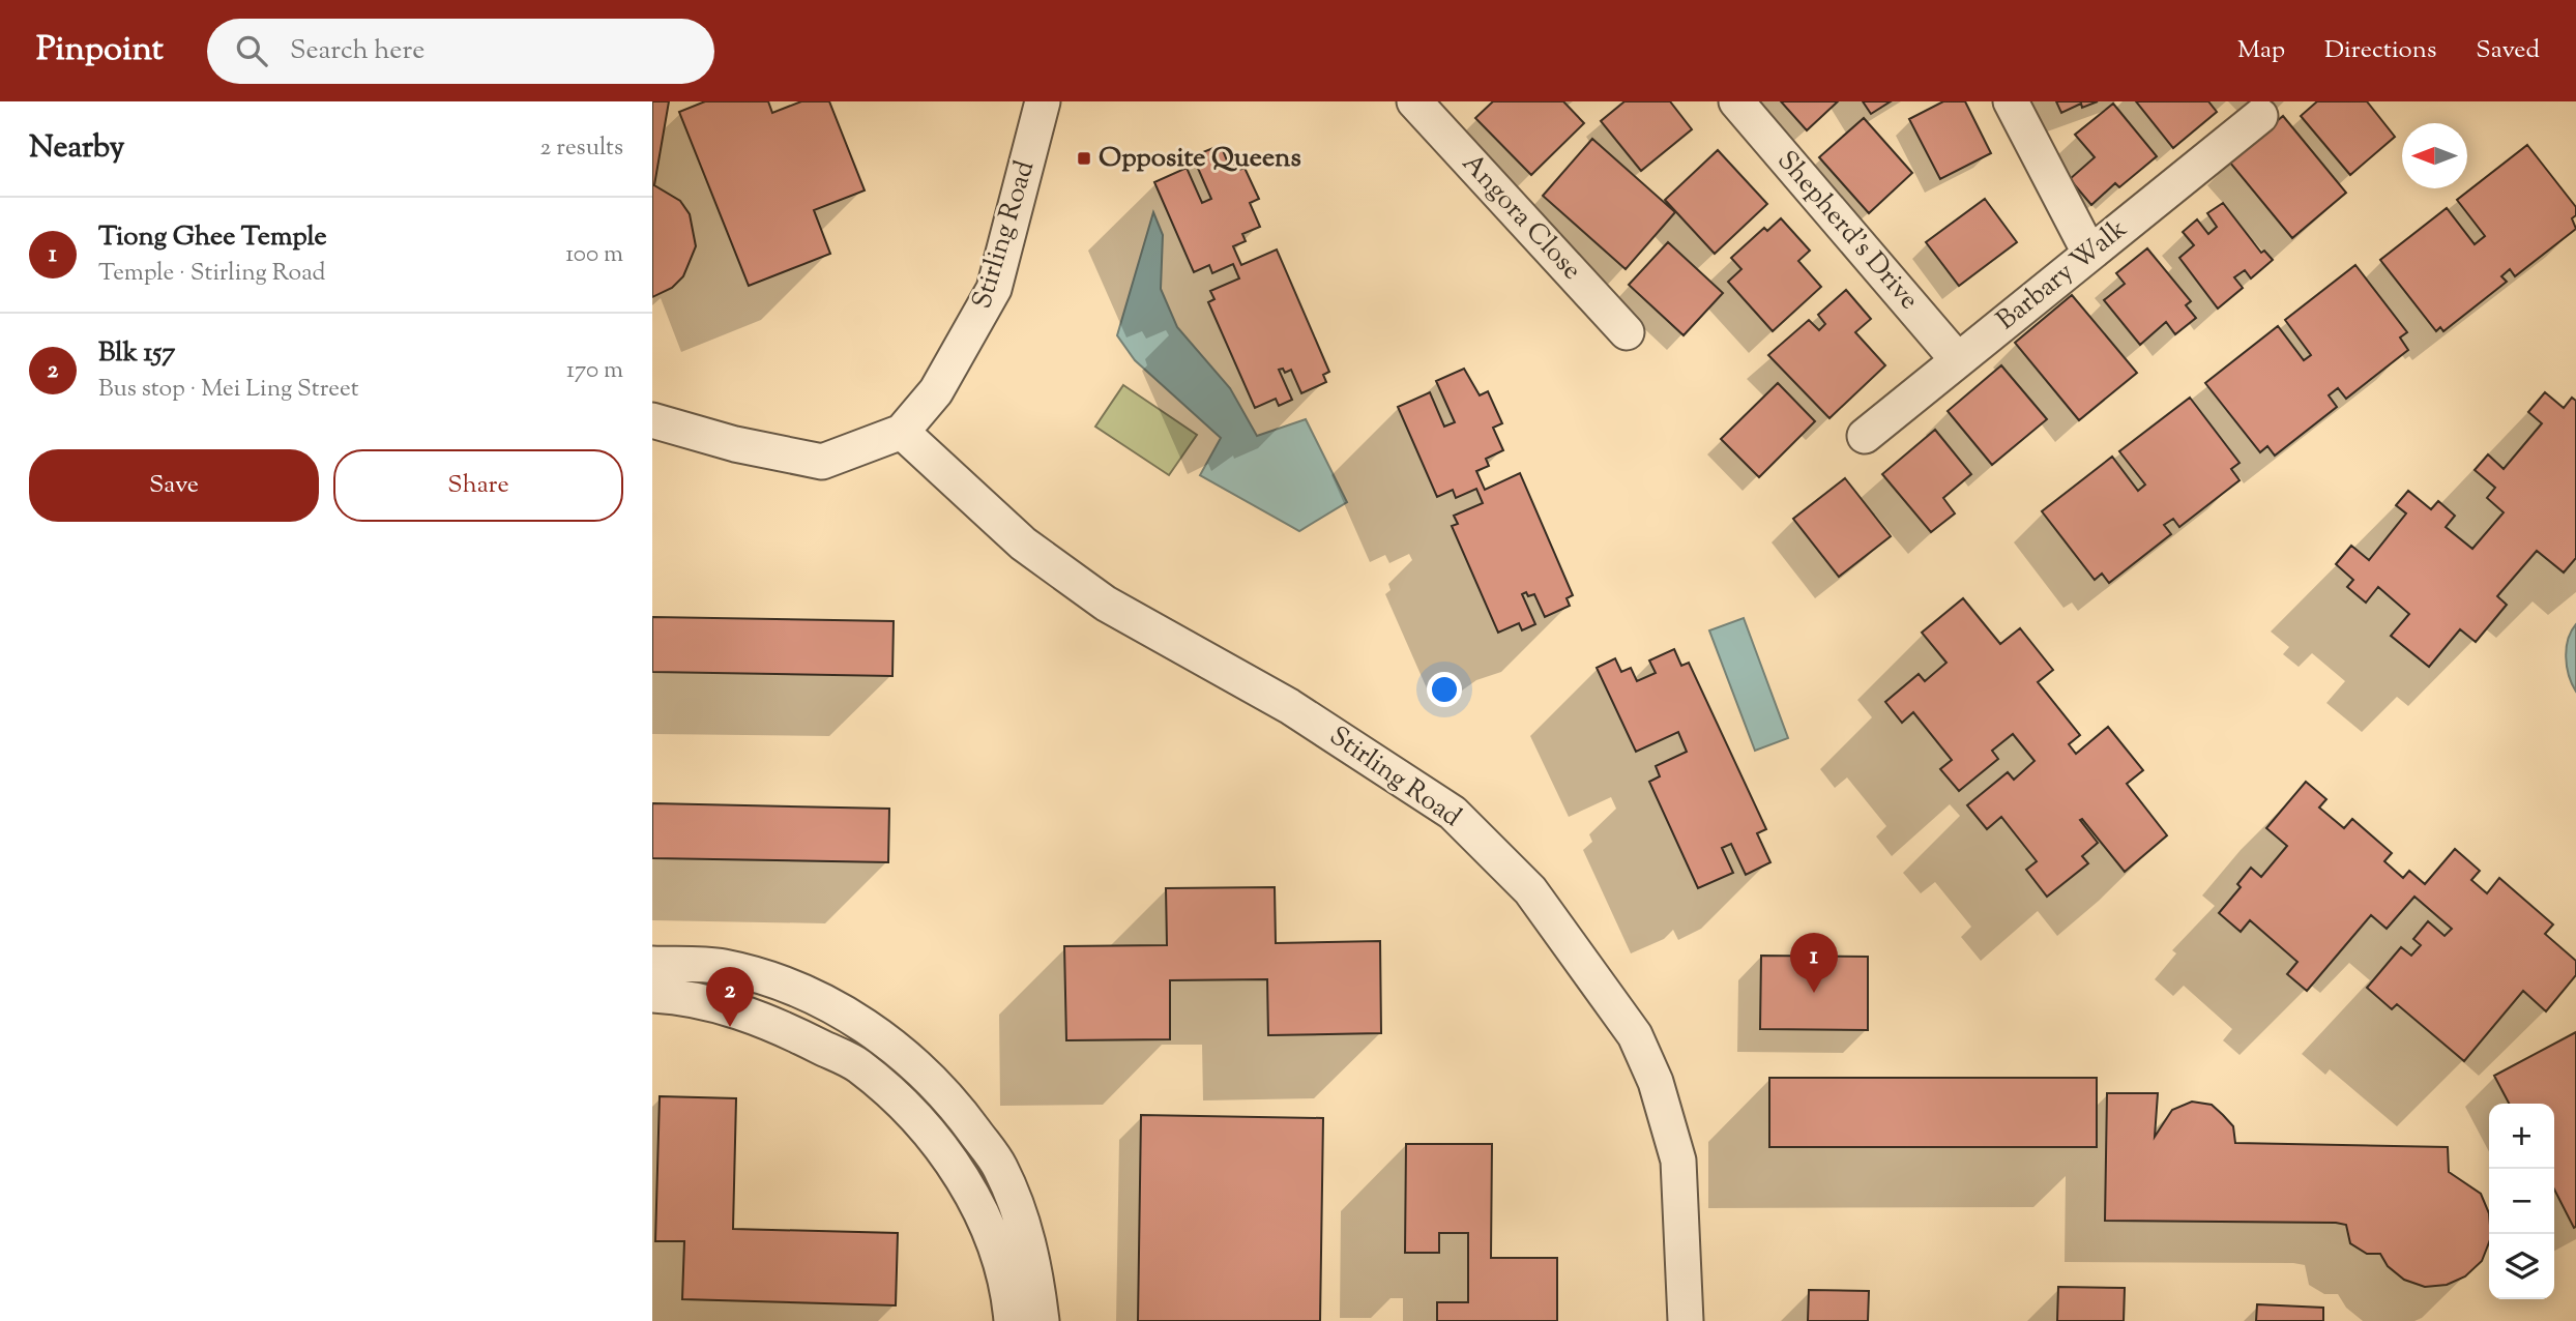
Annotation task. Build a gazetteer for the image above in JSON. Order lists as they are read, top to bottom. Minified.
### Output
{"streets":{"street":["Angora Close","Shepherd's Drive","Stirling Road","Barbary Walk"]},"crossings":[["Shepherd's Drive","Barbary Walk"]],"places":{"transit":["Opposite Queens"]},"north":"left","page":{"header":"Pinpoint","search":"Search here","nav":["Map","Directions","Saved"],"heading":["Nearby","2 results"],"list":[{"mark":"1","name":"Tiong Ghee Temple","note":"Temple · Stirling Road","value":"100 m"},{"mark":"2","name":"Blk 157","note":"Bus stop · Mei Ling Street","value":"170 m"}],"buttons":["Save","Share"],"pins":["1","2"],"map_buttons":["+","−"]}}
